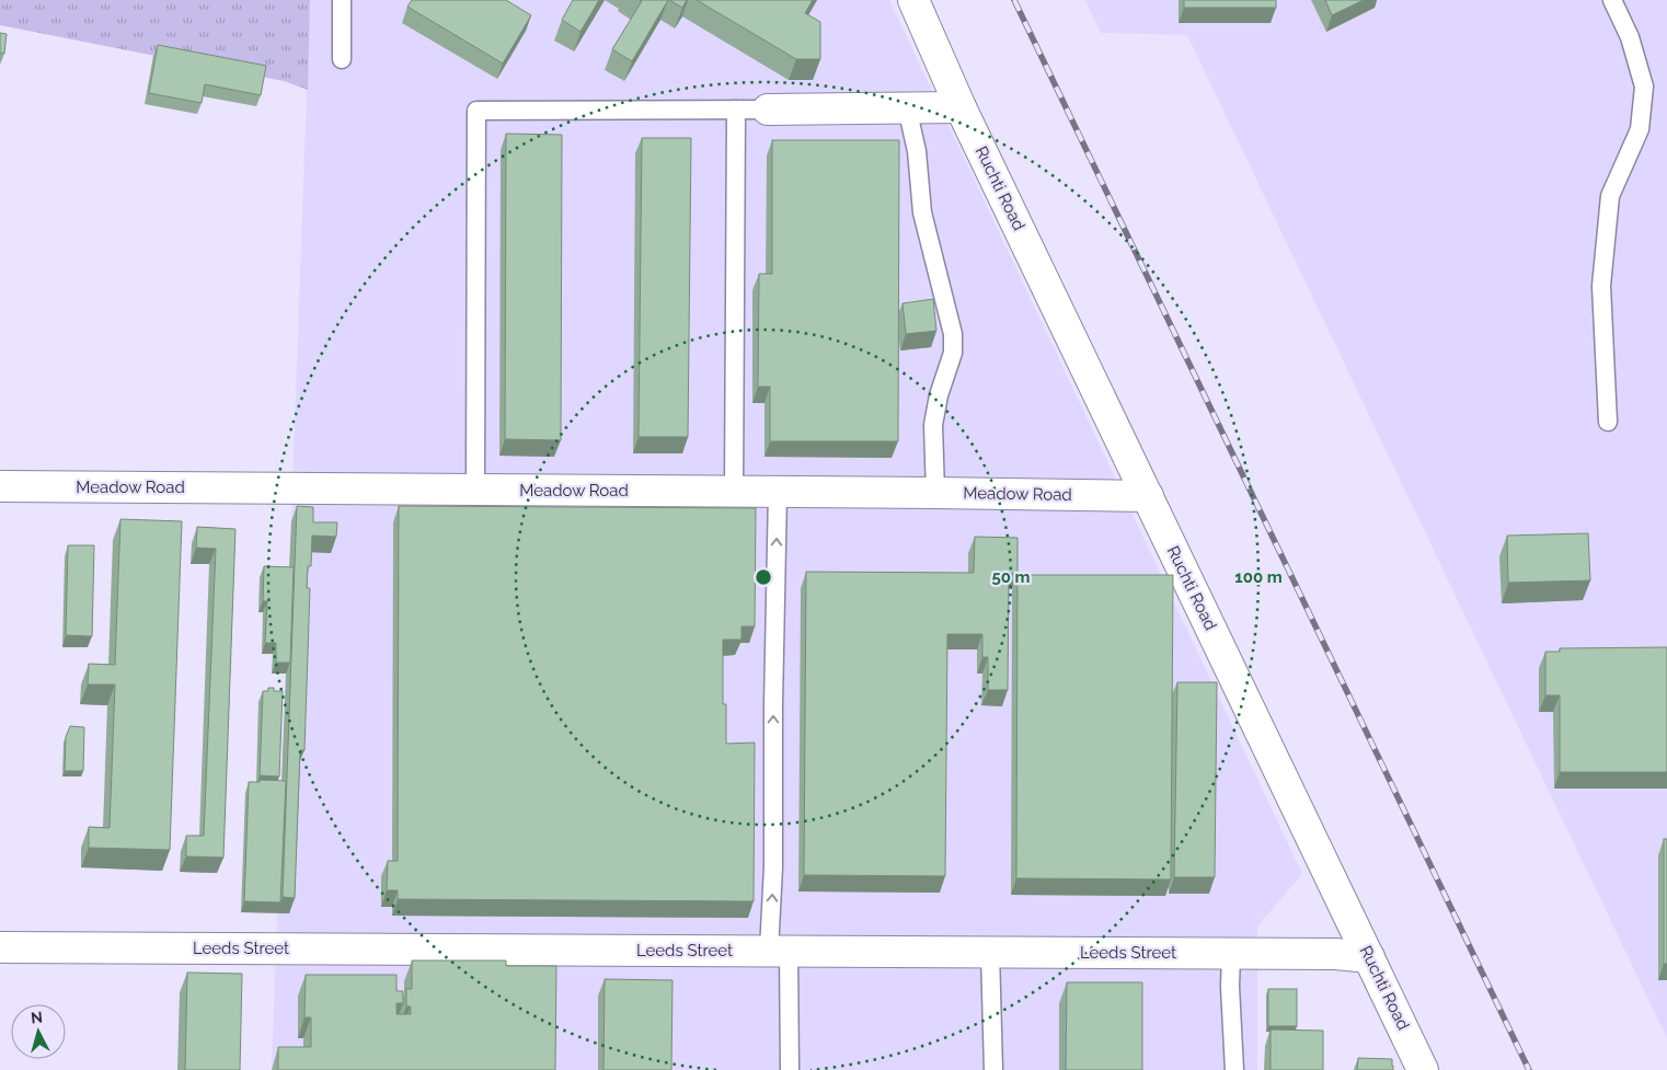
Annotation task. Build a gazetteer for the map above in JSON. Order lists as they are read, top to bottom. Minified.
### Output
{"streets":{"street":["Ruchti Road","Meadow Road","Leeds Street"]},"crossings":[["Ruchti Road","Meadow Road"],["Ruchti Road","Leeds Street"]],"north":"top","rings":["50 m","100 m"]}
